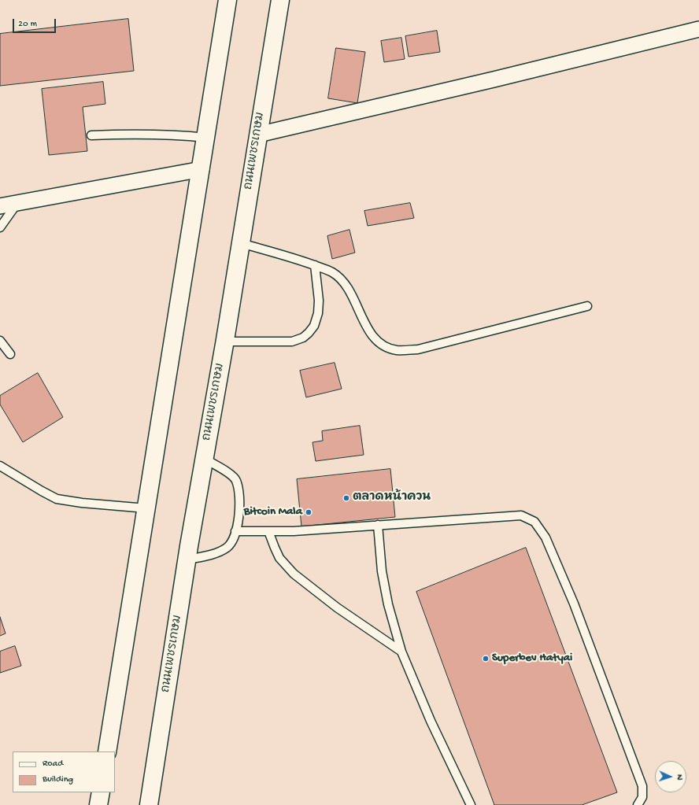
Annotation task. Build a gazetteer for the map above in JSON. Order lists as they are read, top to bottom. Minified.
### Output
{"streets":{"highway":["ถนนเพชรเกษม"]},"places":["ตลาดหน้าควน","Bitcoin Mala","Superbev Hatyai"],"legend":["Road","Building"],"scale_bar":"20 m","north":"right"}
